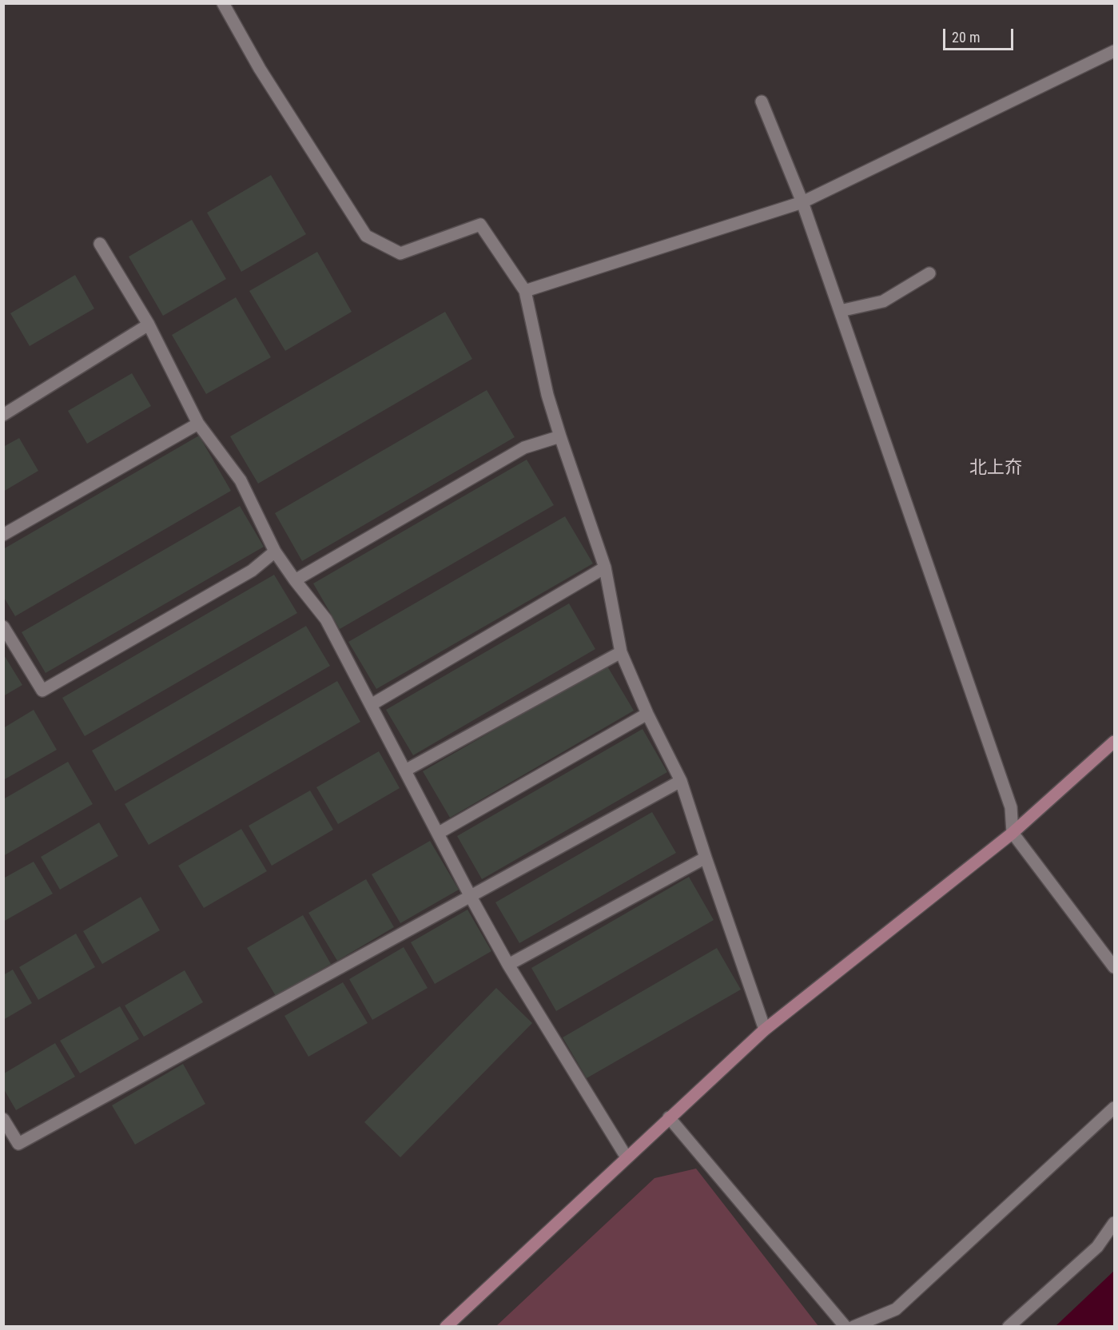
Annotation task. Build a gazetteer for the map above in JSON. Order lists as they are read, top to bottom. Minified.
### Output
{"districts":["北上夼"],"scale_bar":"20 m"}
